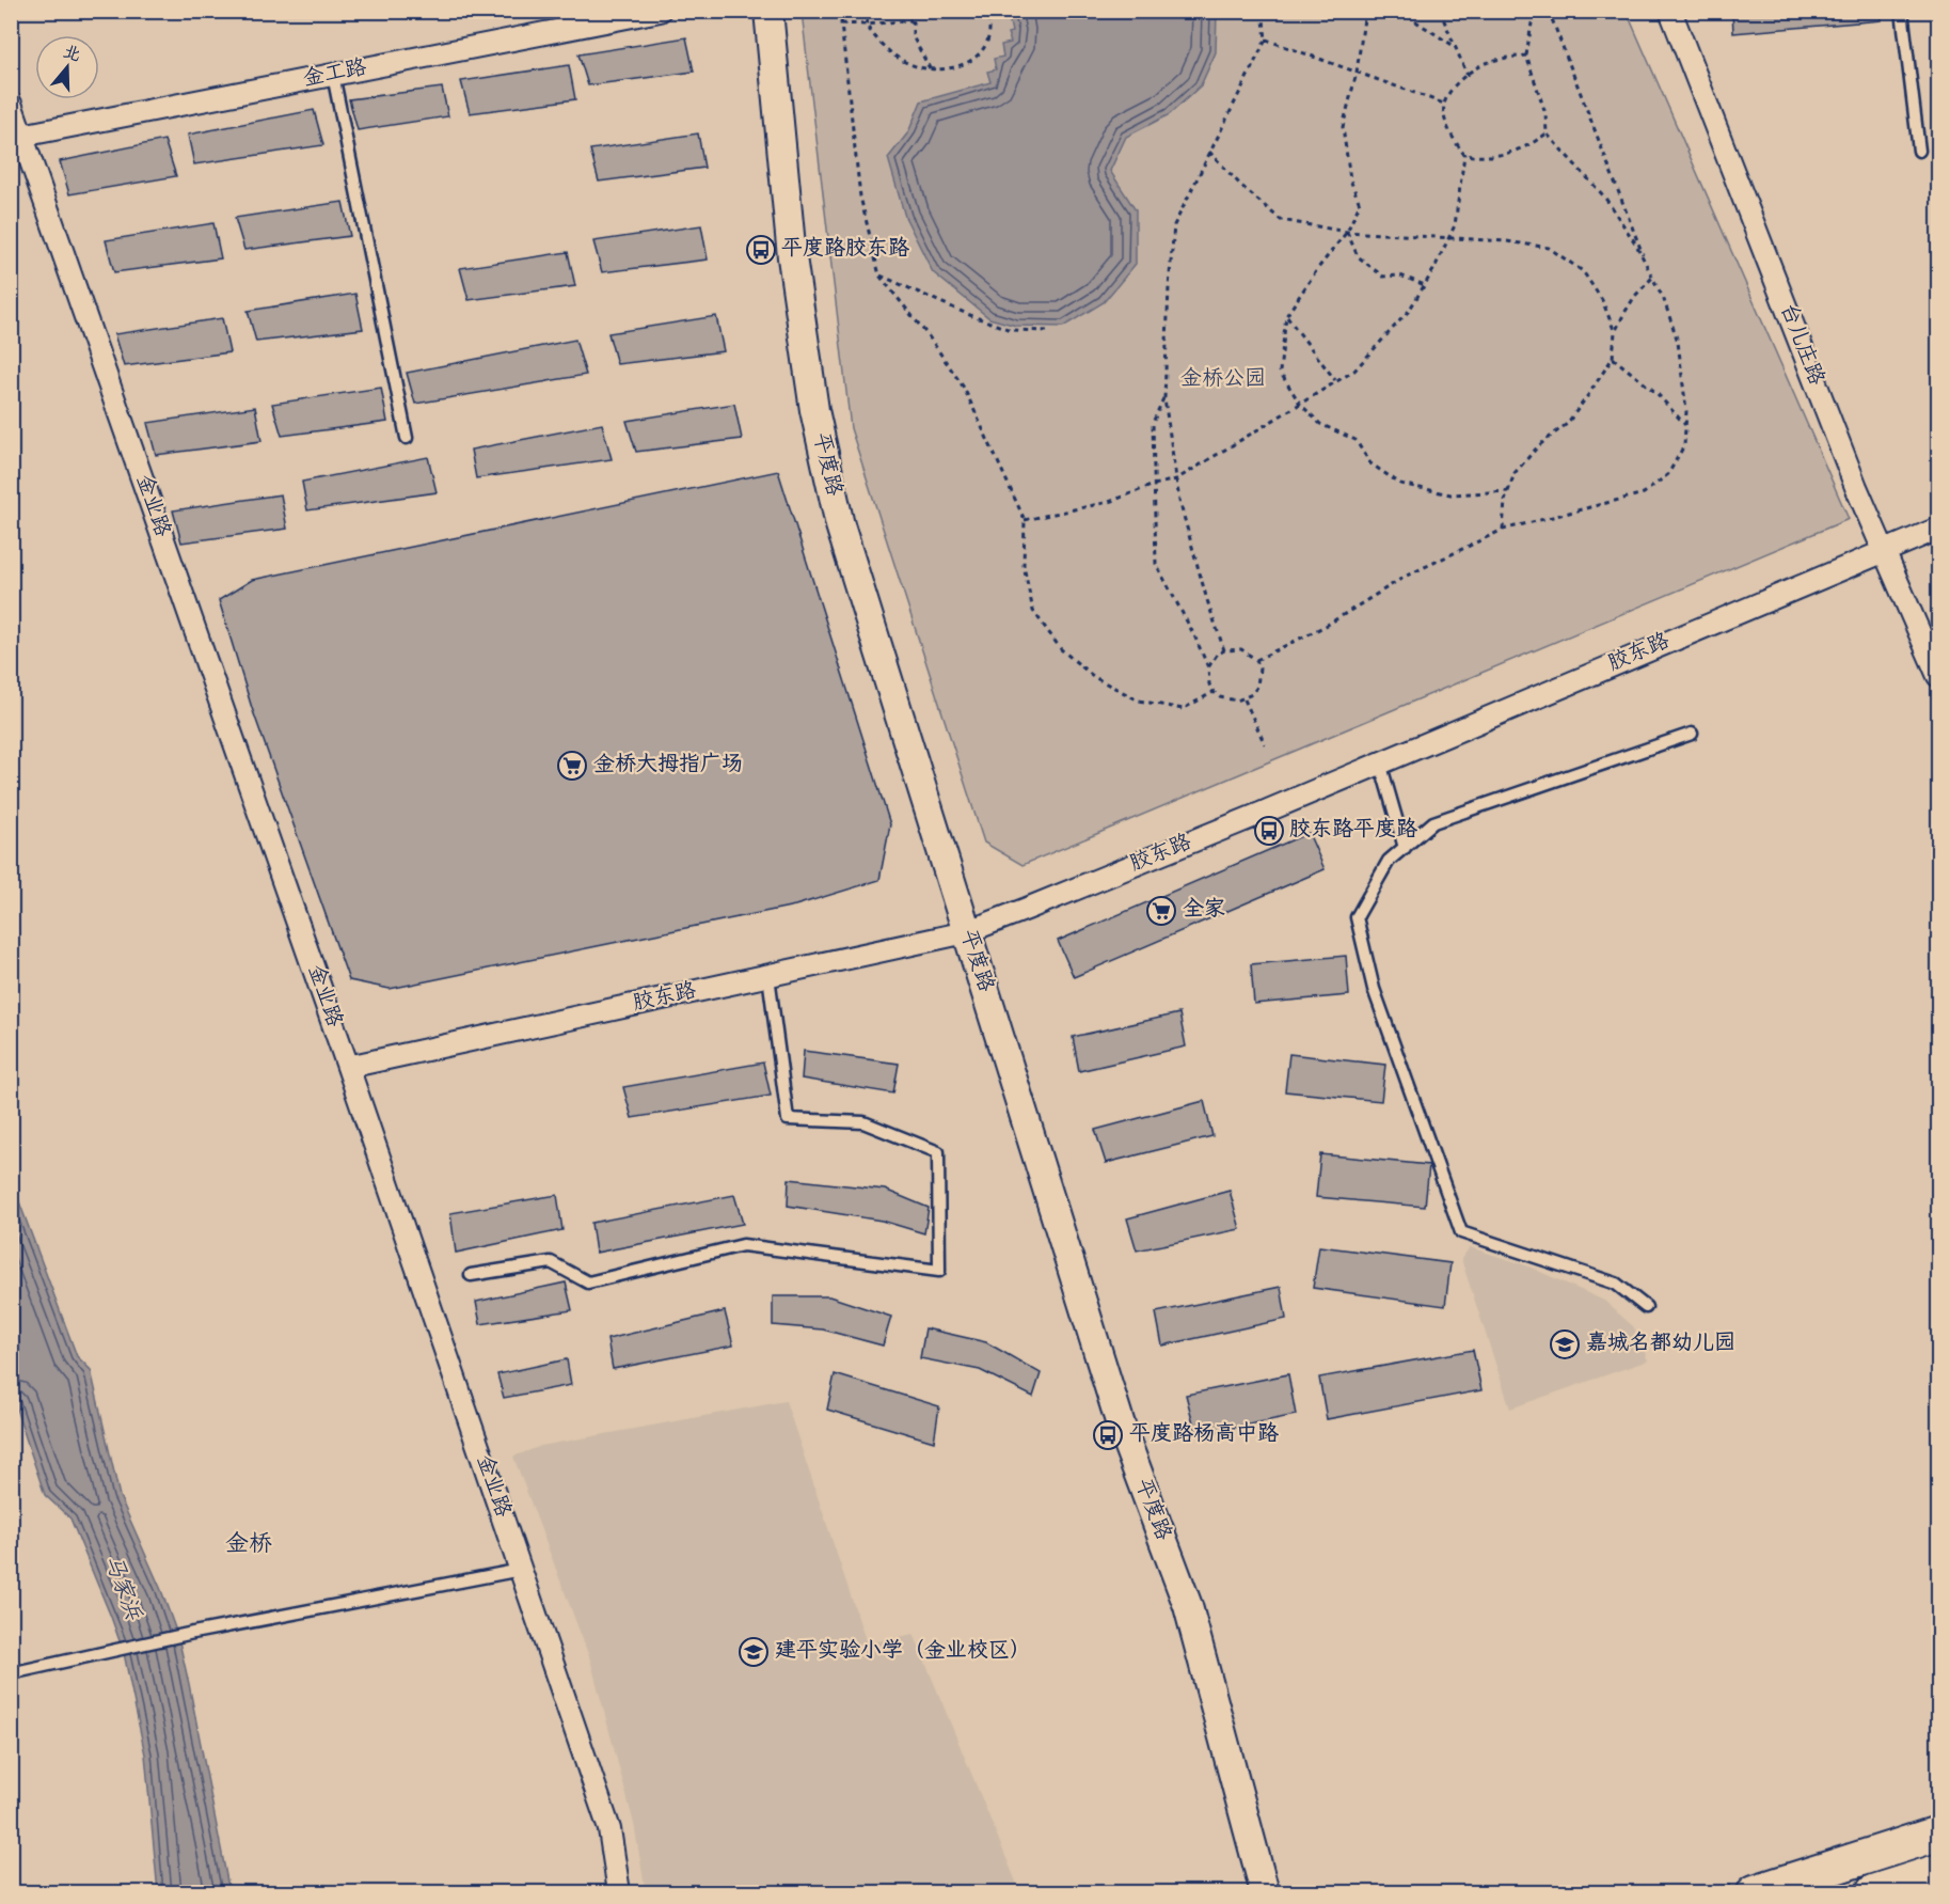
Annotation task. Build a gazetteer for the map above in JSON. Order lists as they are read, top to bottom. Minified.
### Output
{"streets":{"street":["金工路","台儿庄路","平度路","金业路","胶东路"]},"crossings":[["金工路","金业路"],["台儿庄路","胶东路"],["平度路","胶东路"],["金业路","胶东路"]],"districts":["金桥"],"water":["马家浜"],"parks":["金桥公园"],"places":{"bus stop":["平度路胶东路","胶东路平度路","平度路杨高中路"],"supermarket":["金桥大拇指广场","全家"],"school or university":["嘉城名都幼儿园","建平实验小学（金业校区）"]},"north":"top"}
